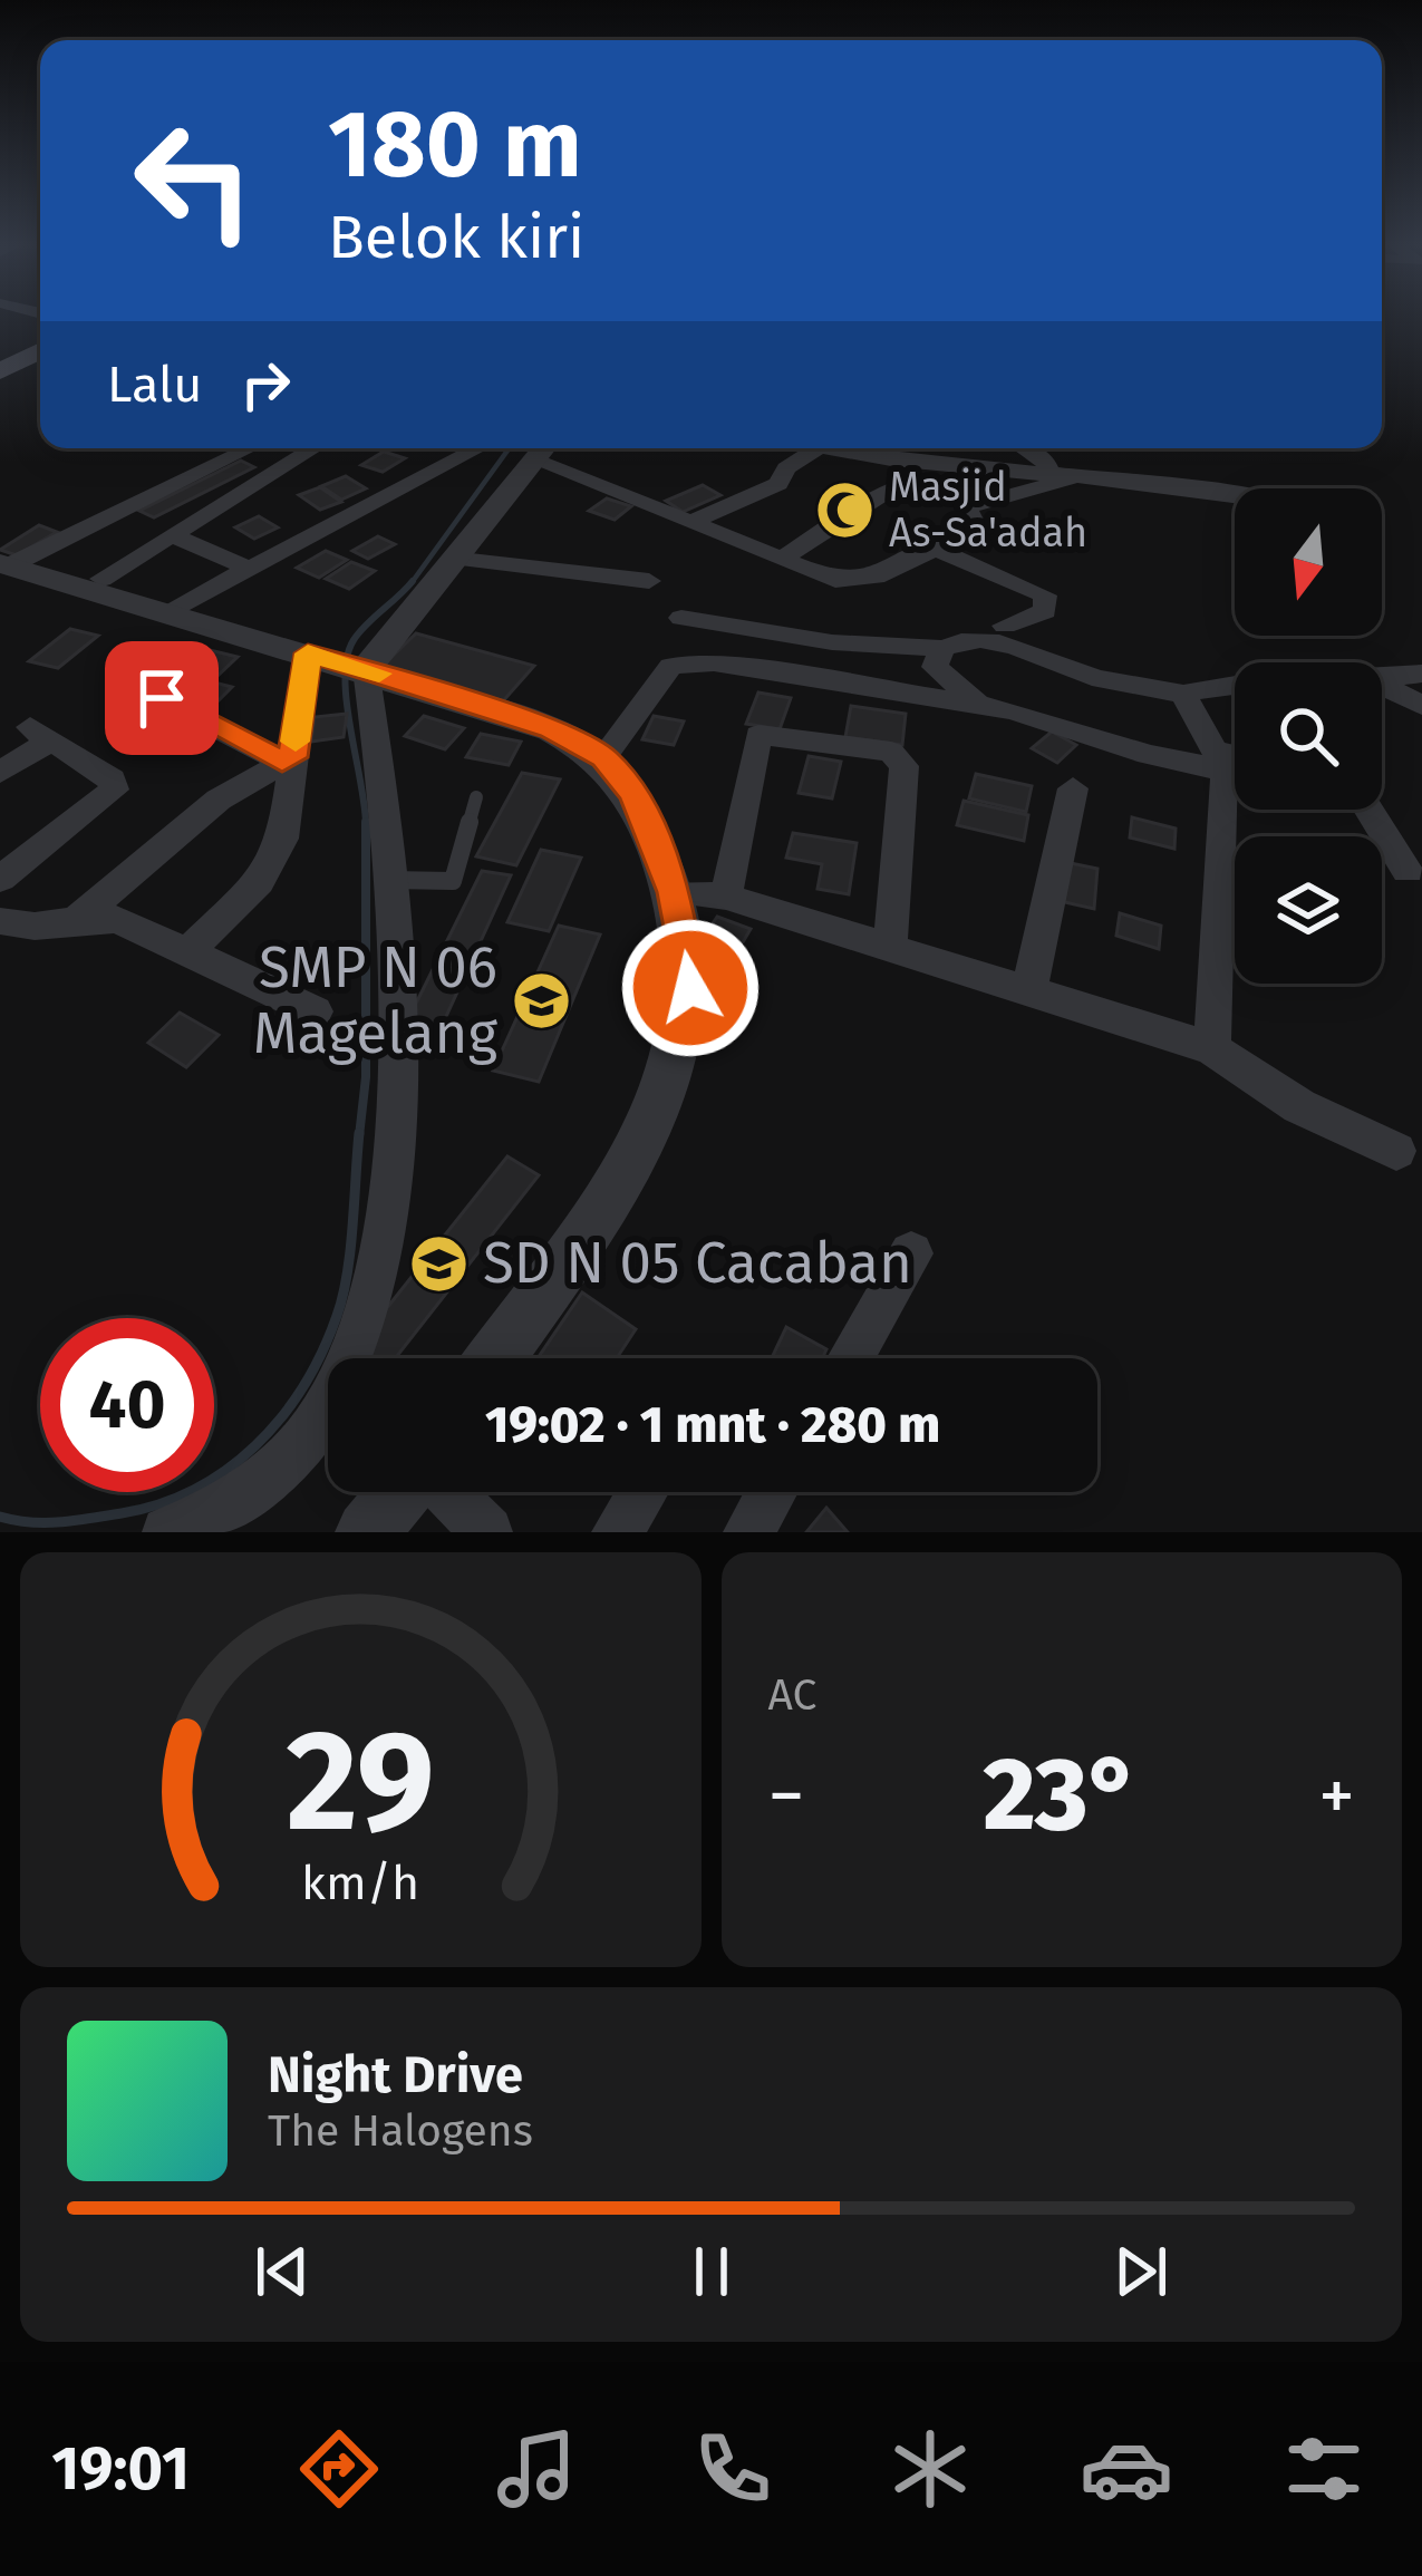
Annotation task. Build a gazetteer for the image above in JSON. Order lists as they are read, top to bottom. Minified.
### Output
{"places":{"mosque":["Masjid As-Sa'adah"],"school or university":["SMP N 06 Magelang","SD N 05 Cacaban"]},"north":"bottom","page":{"turn":["180 m","Belok kiri"],"then":"Lalu","limit":"40","trip":"19:02 · 1 mnt · 280 m","tile":"AC","heat":["−","23°","+"],"song":["Night Drive","The Halogens"],"tabs":"19:01","gauge":["29","km/h"]}}
